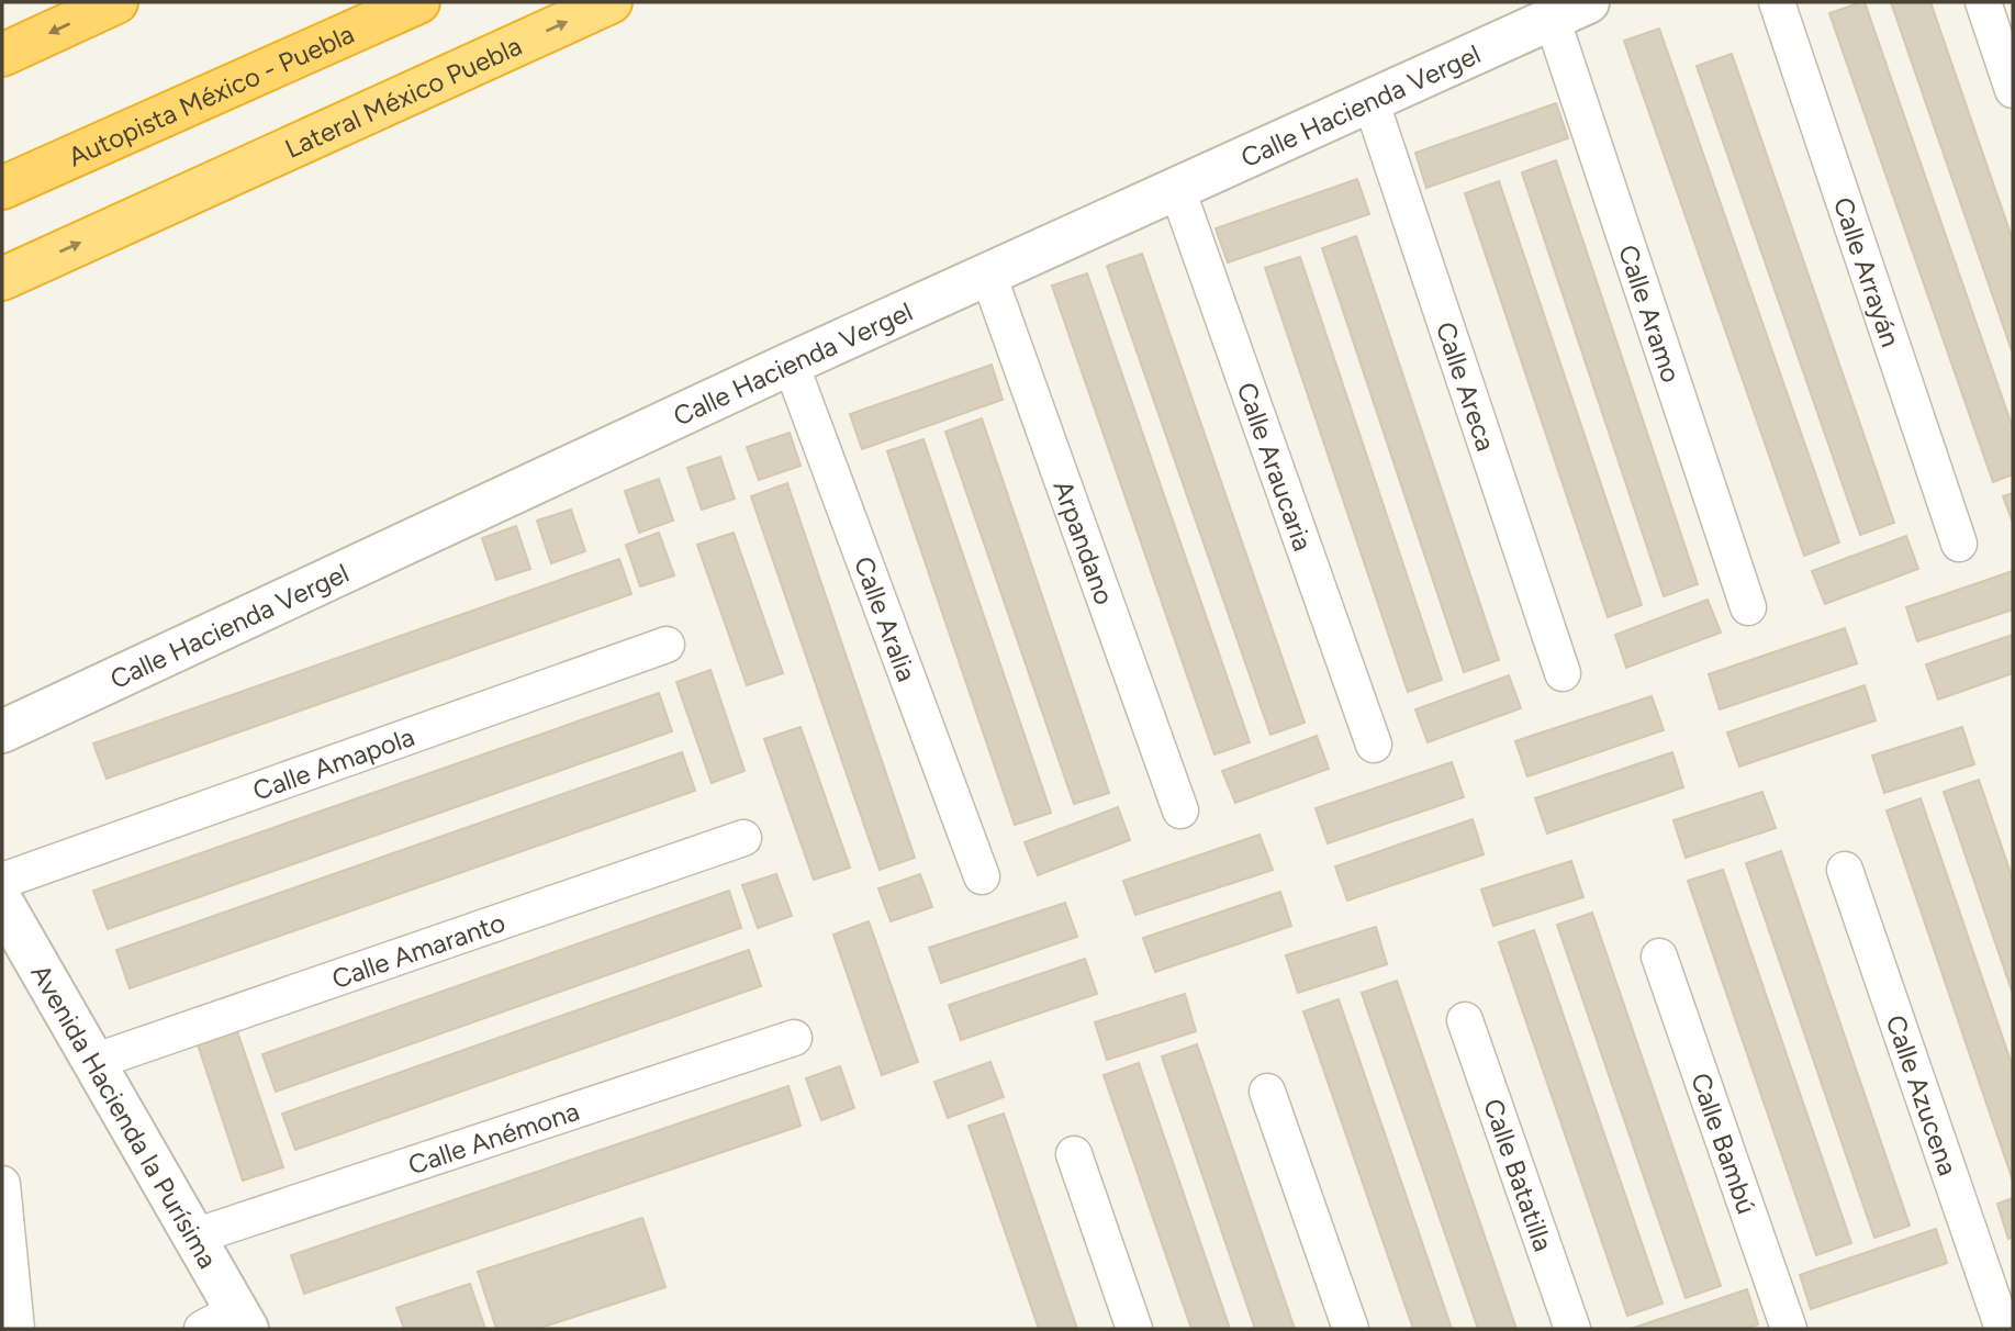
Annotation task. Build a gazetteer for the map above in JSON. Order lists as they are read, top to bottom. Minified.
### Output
{"streets":{"highway":["Autopista México - Puebla","Lateral México Puebla"],"street":["Calle Hacienda Vergel","Calle Arrayán","Calle Aramo","Calle Areca","Calle Araucaria","Arpandano","Calle Aralia","Calle Amapola","Calle Amaranto","Calle Azucena","Avenida Hacienda la Purísima","Calle Anémona","Calle Bambú","Calle Batatilla"]},"crossings":[["Calle Hacienda Vergel","Calle Aramo"],["Calle Hacienda Vergel","Calle Areca"],["Calle Hacienda Vergel","Calle Araucaria"],["Calle Hacienda Vergel","Arpandano"],["Calle Hacienda Vergel","Calle Aralia"],["Calle Amaranto","Avenida Hacienda la Purísima"],["Avenida Hacienda la Purísima","Calle Anémona"]],"one_way":["Lateral México Puebla"]}
